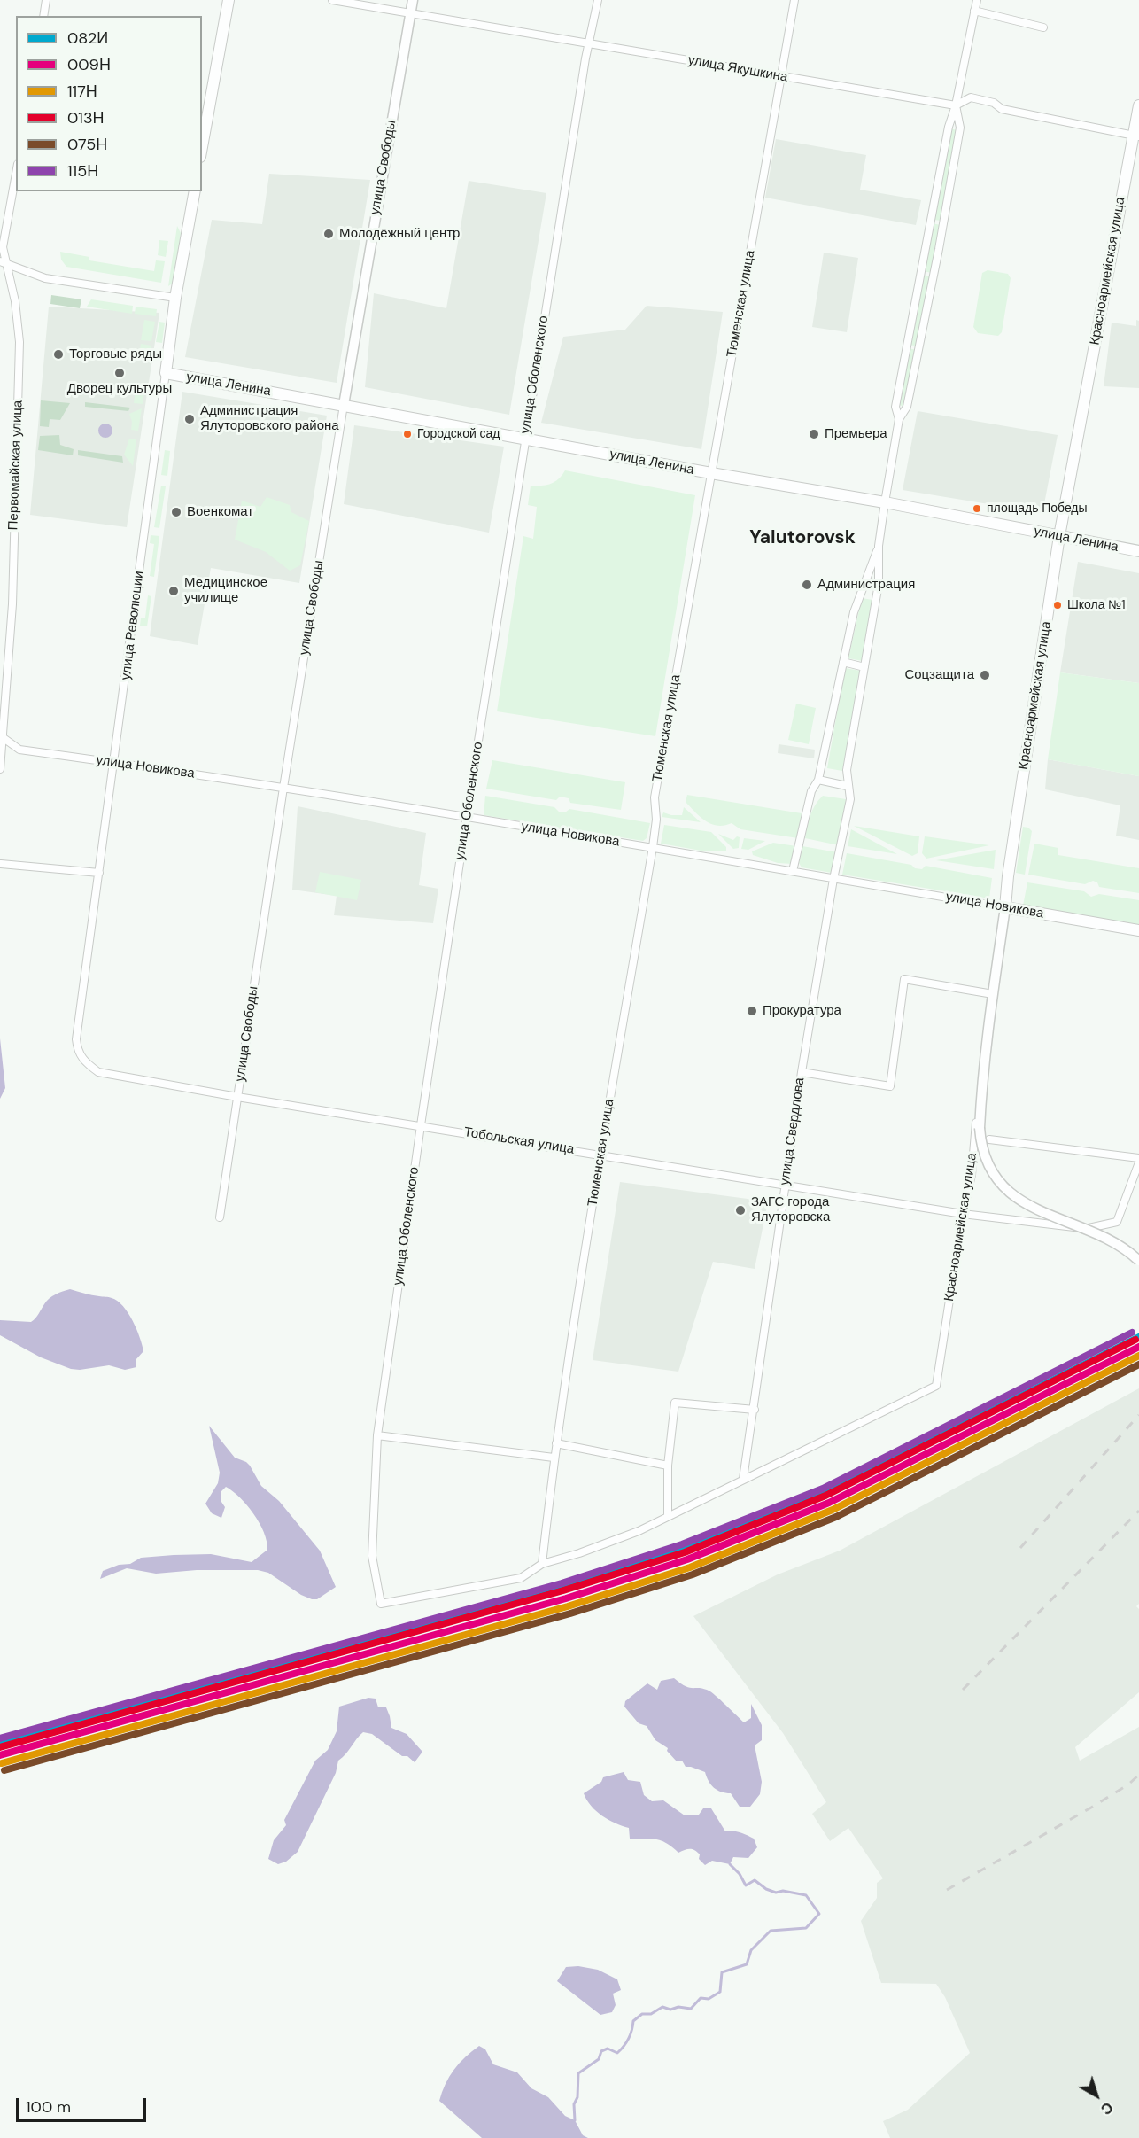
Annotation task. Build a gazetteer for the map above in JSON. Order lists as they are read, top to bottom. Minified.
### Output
{"streets":{"main road":["Красноармейская улица","улица Ленина","улица Революции","улица Новикова"],"street":["улица Якушкина","улица Свободы","Тюменская улица","улица Оболенского","Первомайская улица","улица Свердлова","Тобольская улица"]},"crossings":[["улица Якушкина","улица Свободы"],["улица Якушкина","Красноармейская улица"],["улица Якушкина","Тюменская улица"],["улица Якушкина","улица Оболенского"],["улица Якушкина","улица Свердлова"],["улица Свободы","улица Ленина"],["улица Свободы","улица Новикова"],["улица Свободы","Тобольская улица"],["Красноармейская улица","улица Ленина"],["Красноармейская улица","улица Новикова"],["Красноармейская улица","улица Свердлова"],["Красноармейская улица","Тобольская улица"],["Тюменская улица","улица Оболенского"],["Тюменская улица","улица Ленина"],["Тюменская улица","улица Новикова"],["Тюменская улица","Тобольская улица"],["улица Оболенского","улица Ленина"],["улица Оболенского","улица Новикова"],["улица Оболенского","Тобольская улица"],["улица Ленина","улица Революции"],["улица Ленина","улица Свердлова"],["Первомайская улица","улица Новикова"],["улица Революции","улица Новикова"],["улица Революции","Тобольская улица"],["улица Новикова","улица Свердлова"],["улица Свердлова","Тобольская улица"]],"districts":["Yalutorovsk"],"places":["Молодёжный центр","Торговые ряды","Дворец культуры","Администрация Ялуторовского района","Городской сад","Премьера","площадь Победы","Военкомат","Администрация","Медицинское училище","Школа №1","Соцзащита","Прокуратура","ЗАГС города Ялуторовска"],"lines":["transit line 115Н","transit line 082И","transit line 013Н","transit line 009Н","transit line 117Н","transit line 075Н"],"legend":["082И","009Н","117Н","013Н","075Н","115Н"],"scale_bar":"100 m","north":"bottom right"}
